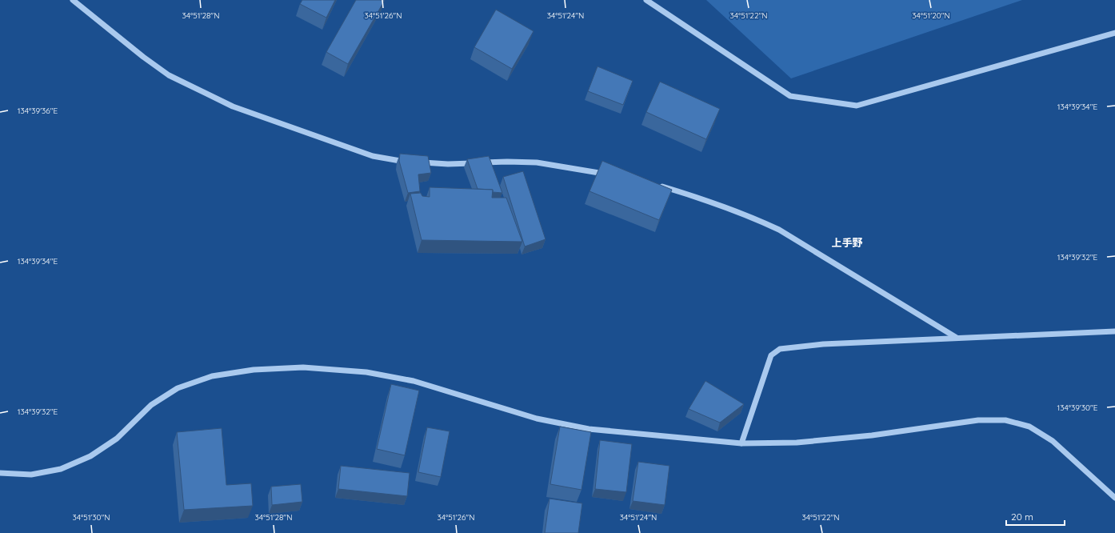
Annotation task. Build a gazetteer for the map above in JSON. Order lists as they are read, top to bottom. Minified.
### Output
{"districts":["上手野"],"scale_bar":"20 m","coordinates":["34°51'28\"N","34°51'26\"N","34°51'24\"N","34°51'22\"N","34°51'20\"N","134°39'34\"E","134°39'36\"E","134°39'32\"E","134°39'30\"E","34°51'30\"N"]}
